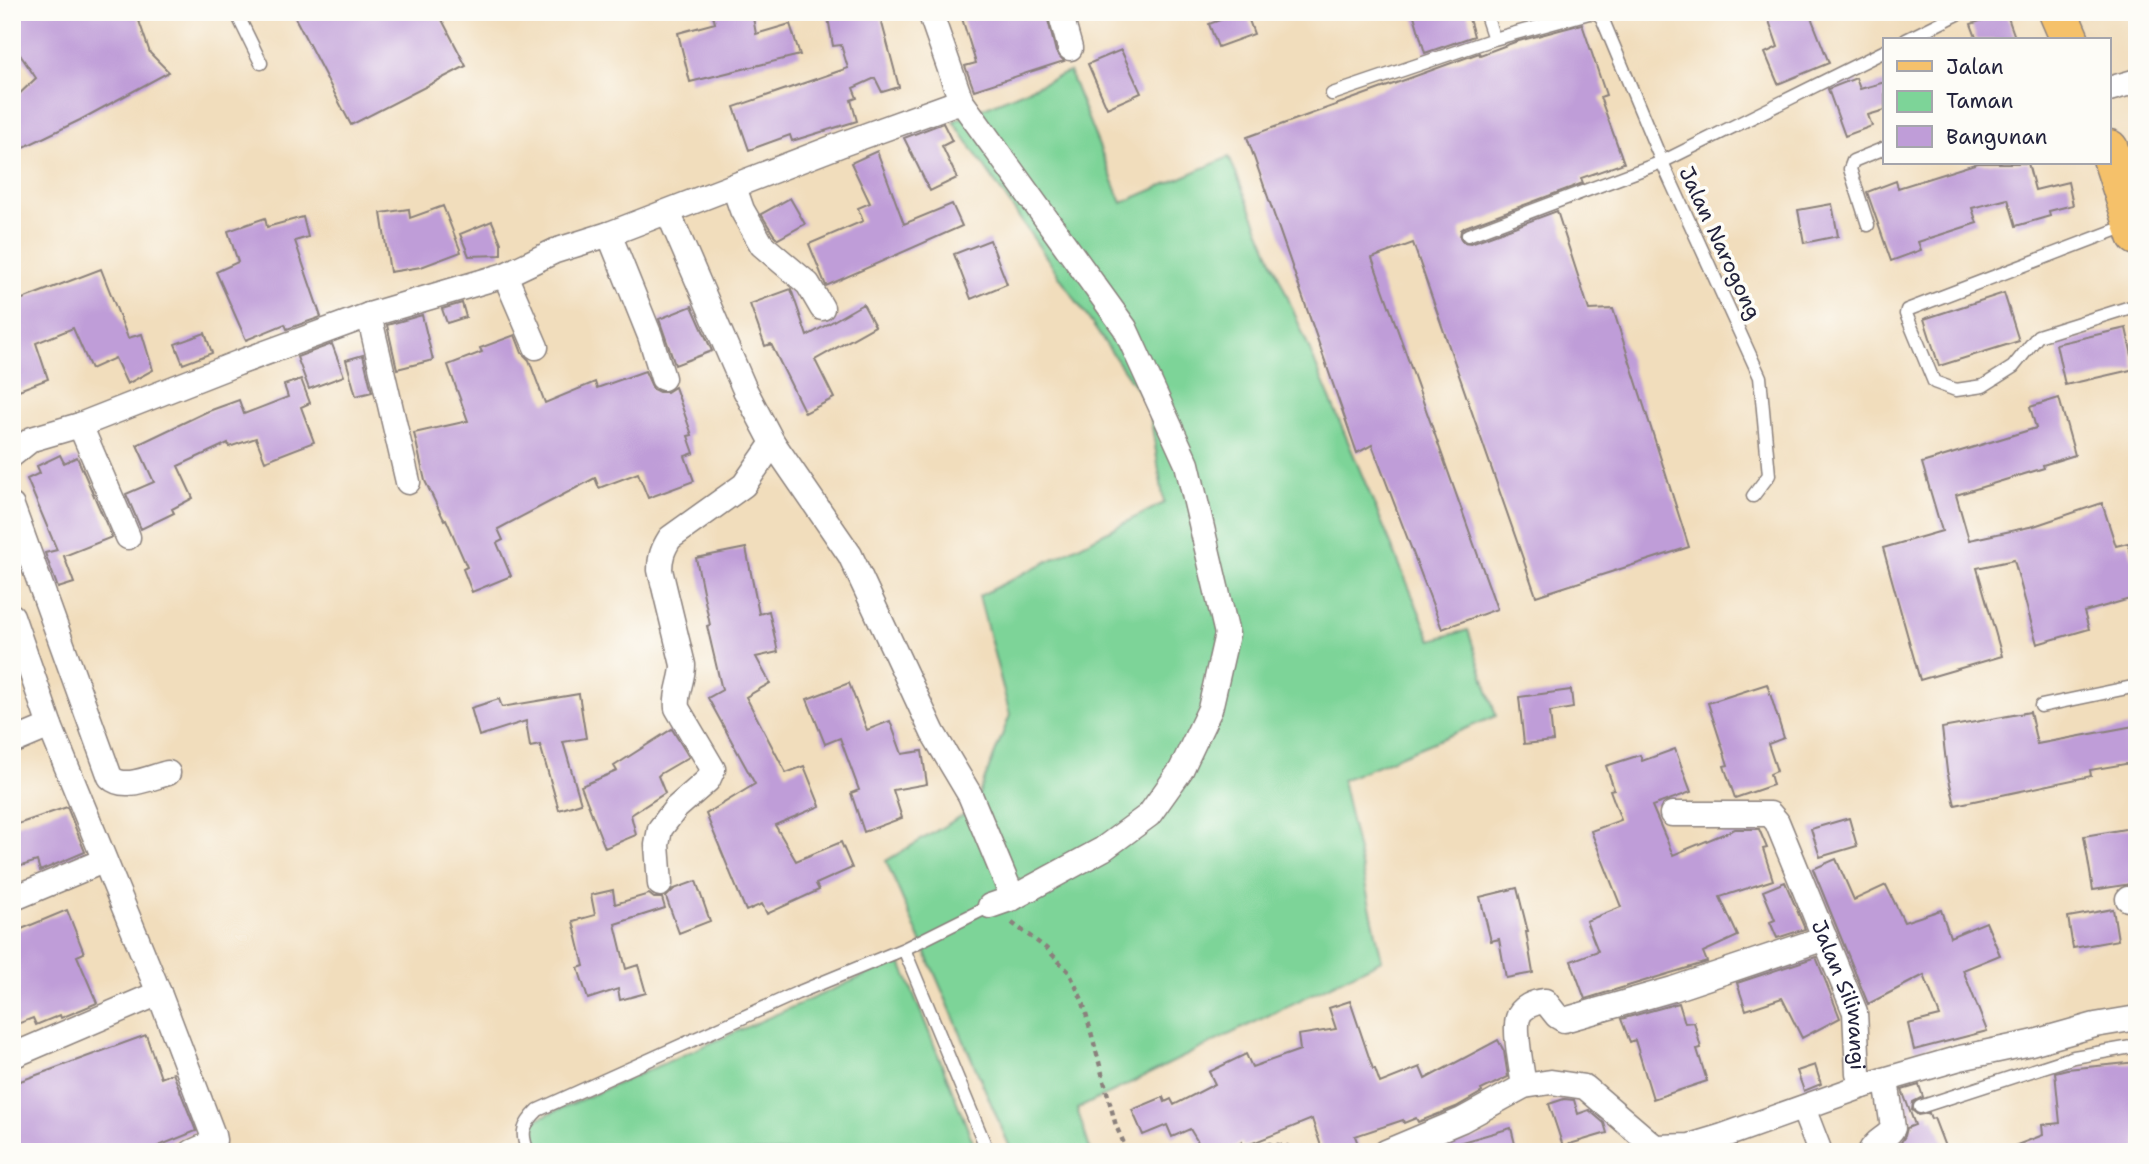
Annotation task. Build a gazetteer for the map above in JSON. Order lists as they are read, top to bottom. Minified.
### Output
{"streets":{"street":["Jalan Siliwangi"],"lane":["Jalan Narogong"]},"legend":["Jalan","Taman","Bangunan"]}
